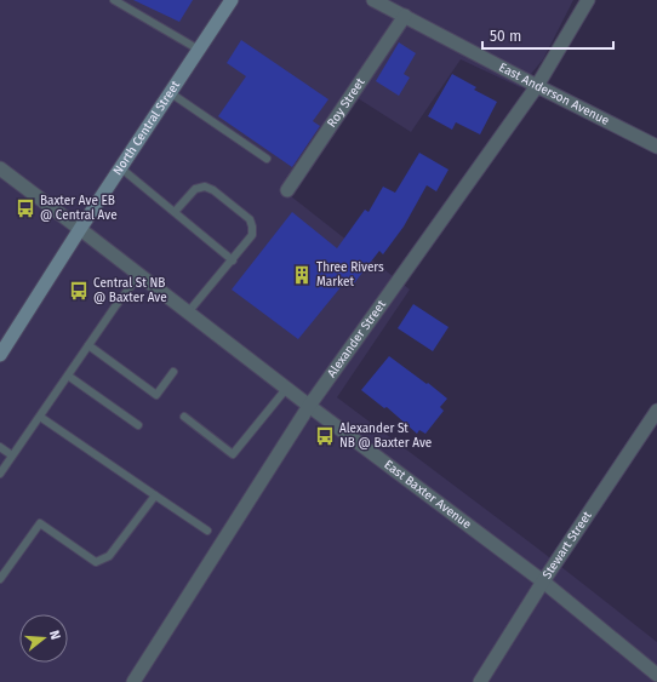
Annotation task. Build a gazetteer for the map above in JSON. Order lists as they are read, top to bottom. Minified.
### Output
{"streets":{"main road":["North Central Street"],"street":["East Anderson Avenue","Roy Street","Alexander Street","East Baxter Avenue","Stewart Street"]},"crossings":[["East Anderson Avenue","Roy Street"],["East Anderson Avenue","Alexander Street"],["North Central Street","East Baxter Avenue"],["Alexander Street","East Baxter Avenue"],["East Baxter Avenue","Stewart Street"]],"places":{"bus stop":["Baxter Ave EB @ Central Ave","Central St NB @ Baxter Ave","Alexander St NB @ Baxter Ave"],"building":["Three Rivers Market"]},"scale_bar":"50 m","north":"right"}
